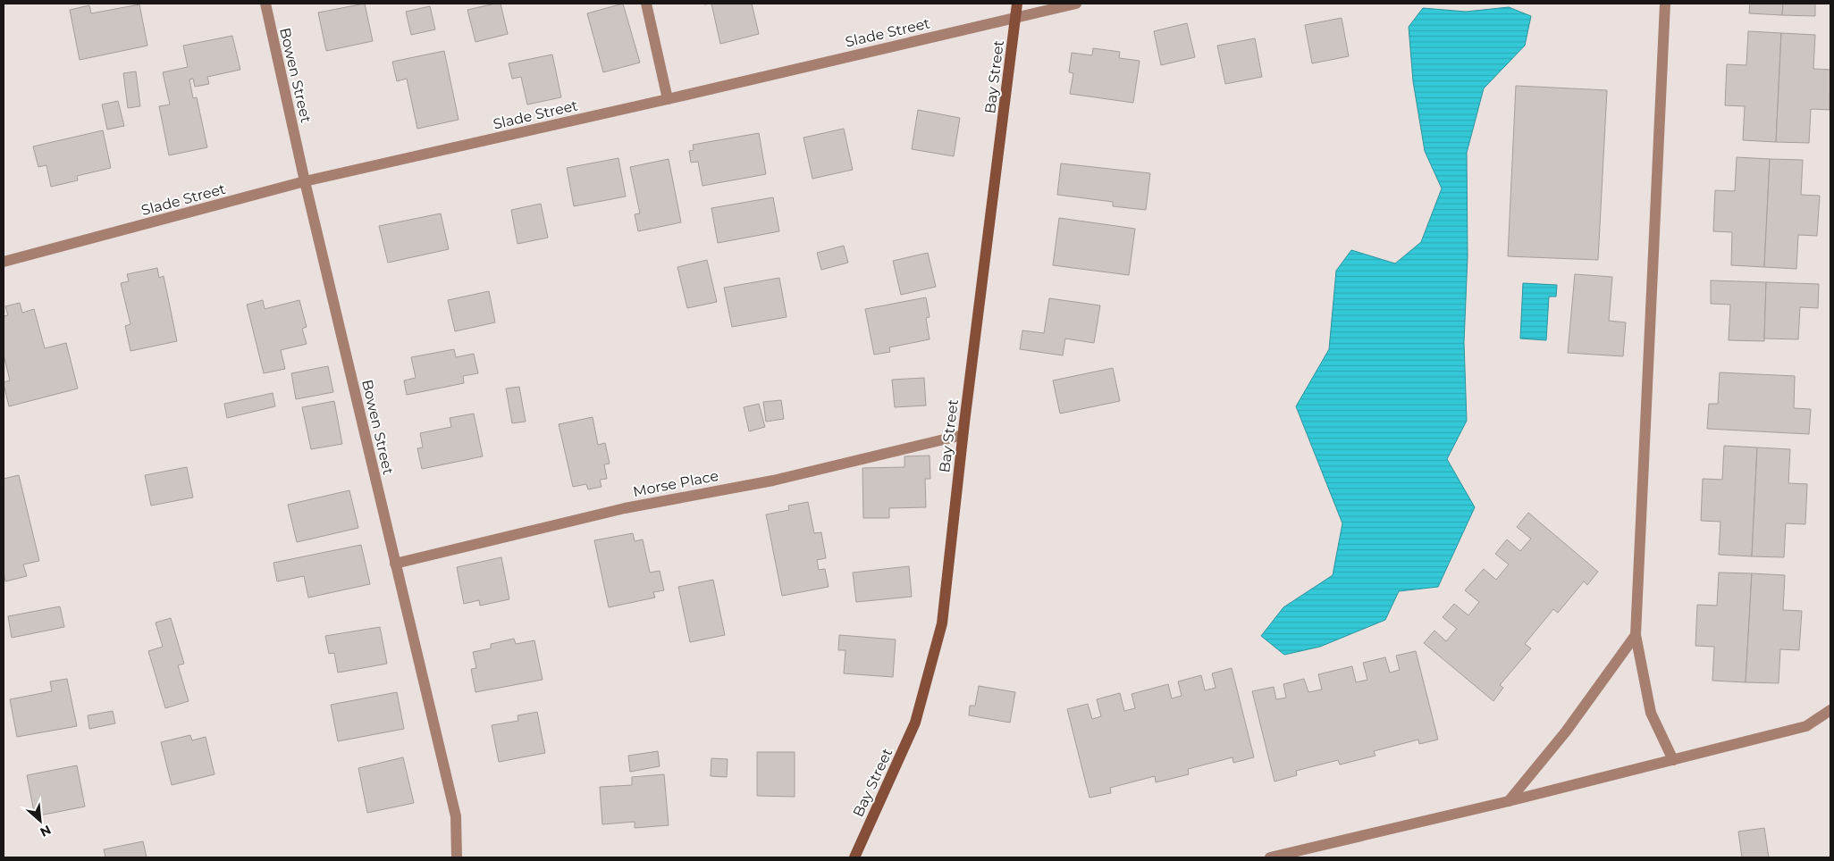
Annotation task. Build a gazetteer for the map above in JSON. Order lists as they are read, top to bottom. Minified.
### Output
{"streets":{"main road":["Bay Street"],"street":["Slade Street","Bowen Street","Morse Place"]},"crossings":[["Slade Street","Bowen Street"],["Slade Street","Bay Street"],["Bowen Street","Morse Place"],["Bay Street","Morse Place"]],"north":"bottom right"}
